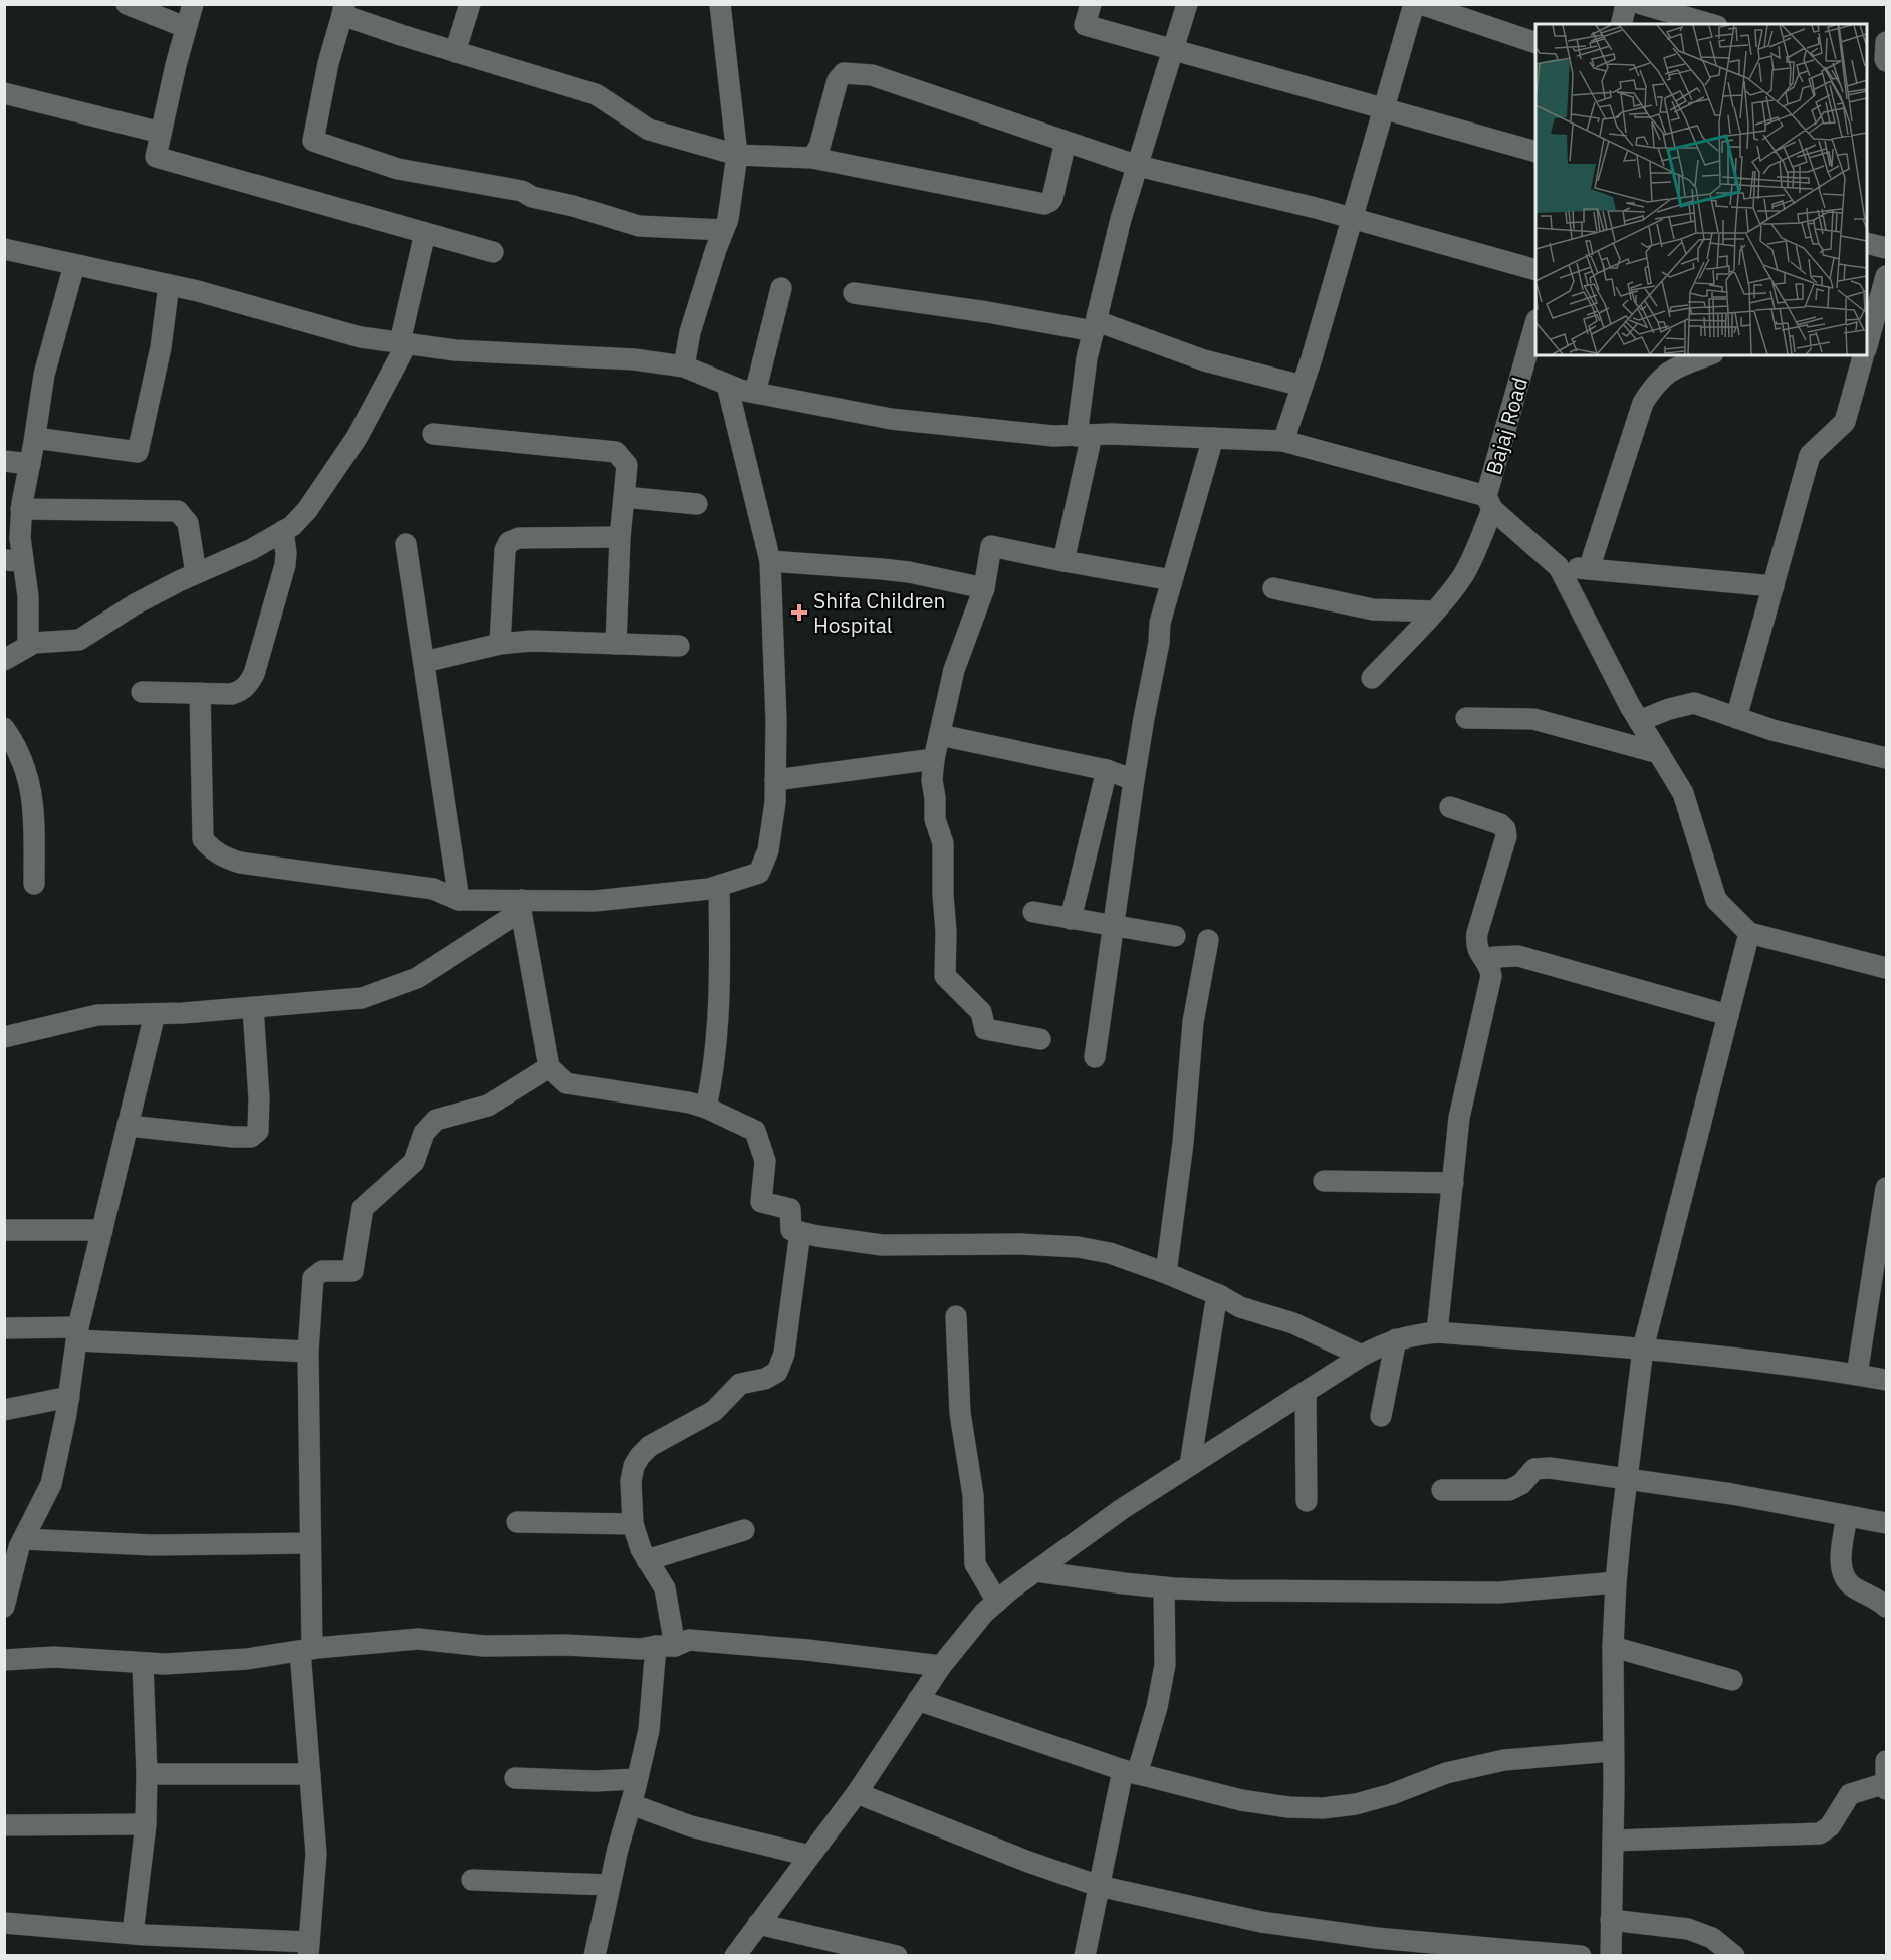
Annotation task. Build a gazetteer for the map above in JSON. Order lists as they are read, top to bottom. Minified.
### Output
{"streets":{"street":["Bajaj Road"]},"places":{"health":["Shifa Children Hospital"]}}
